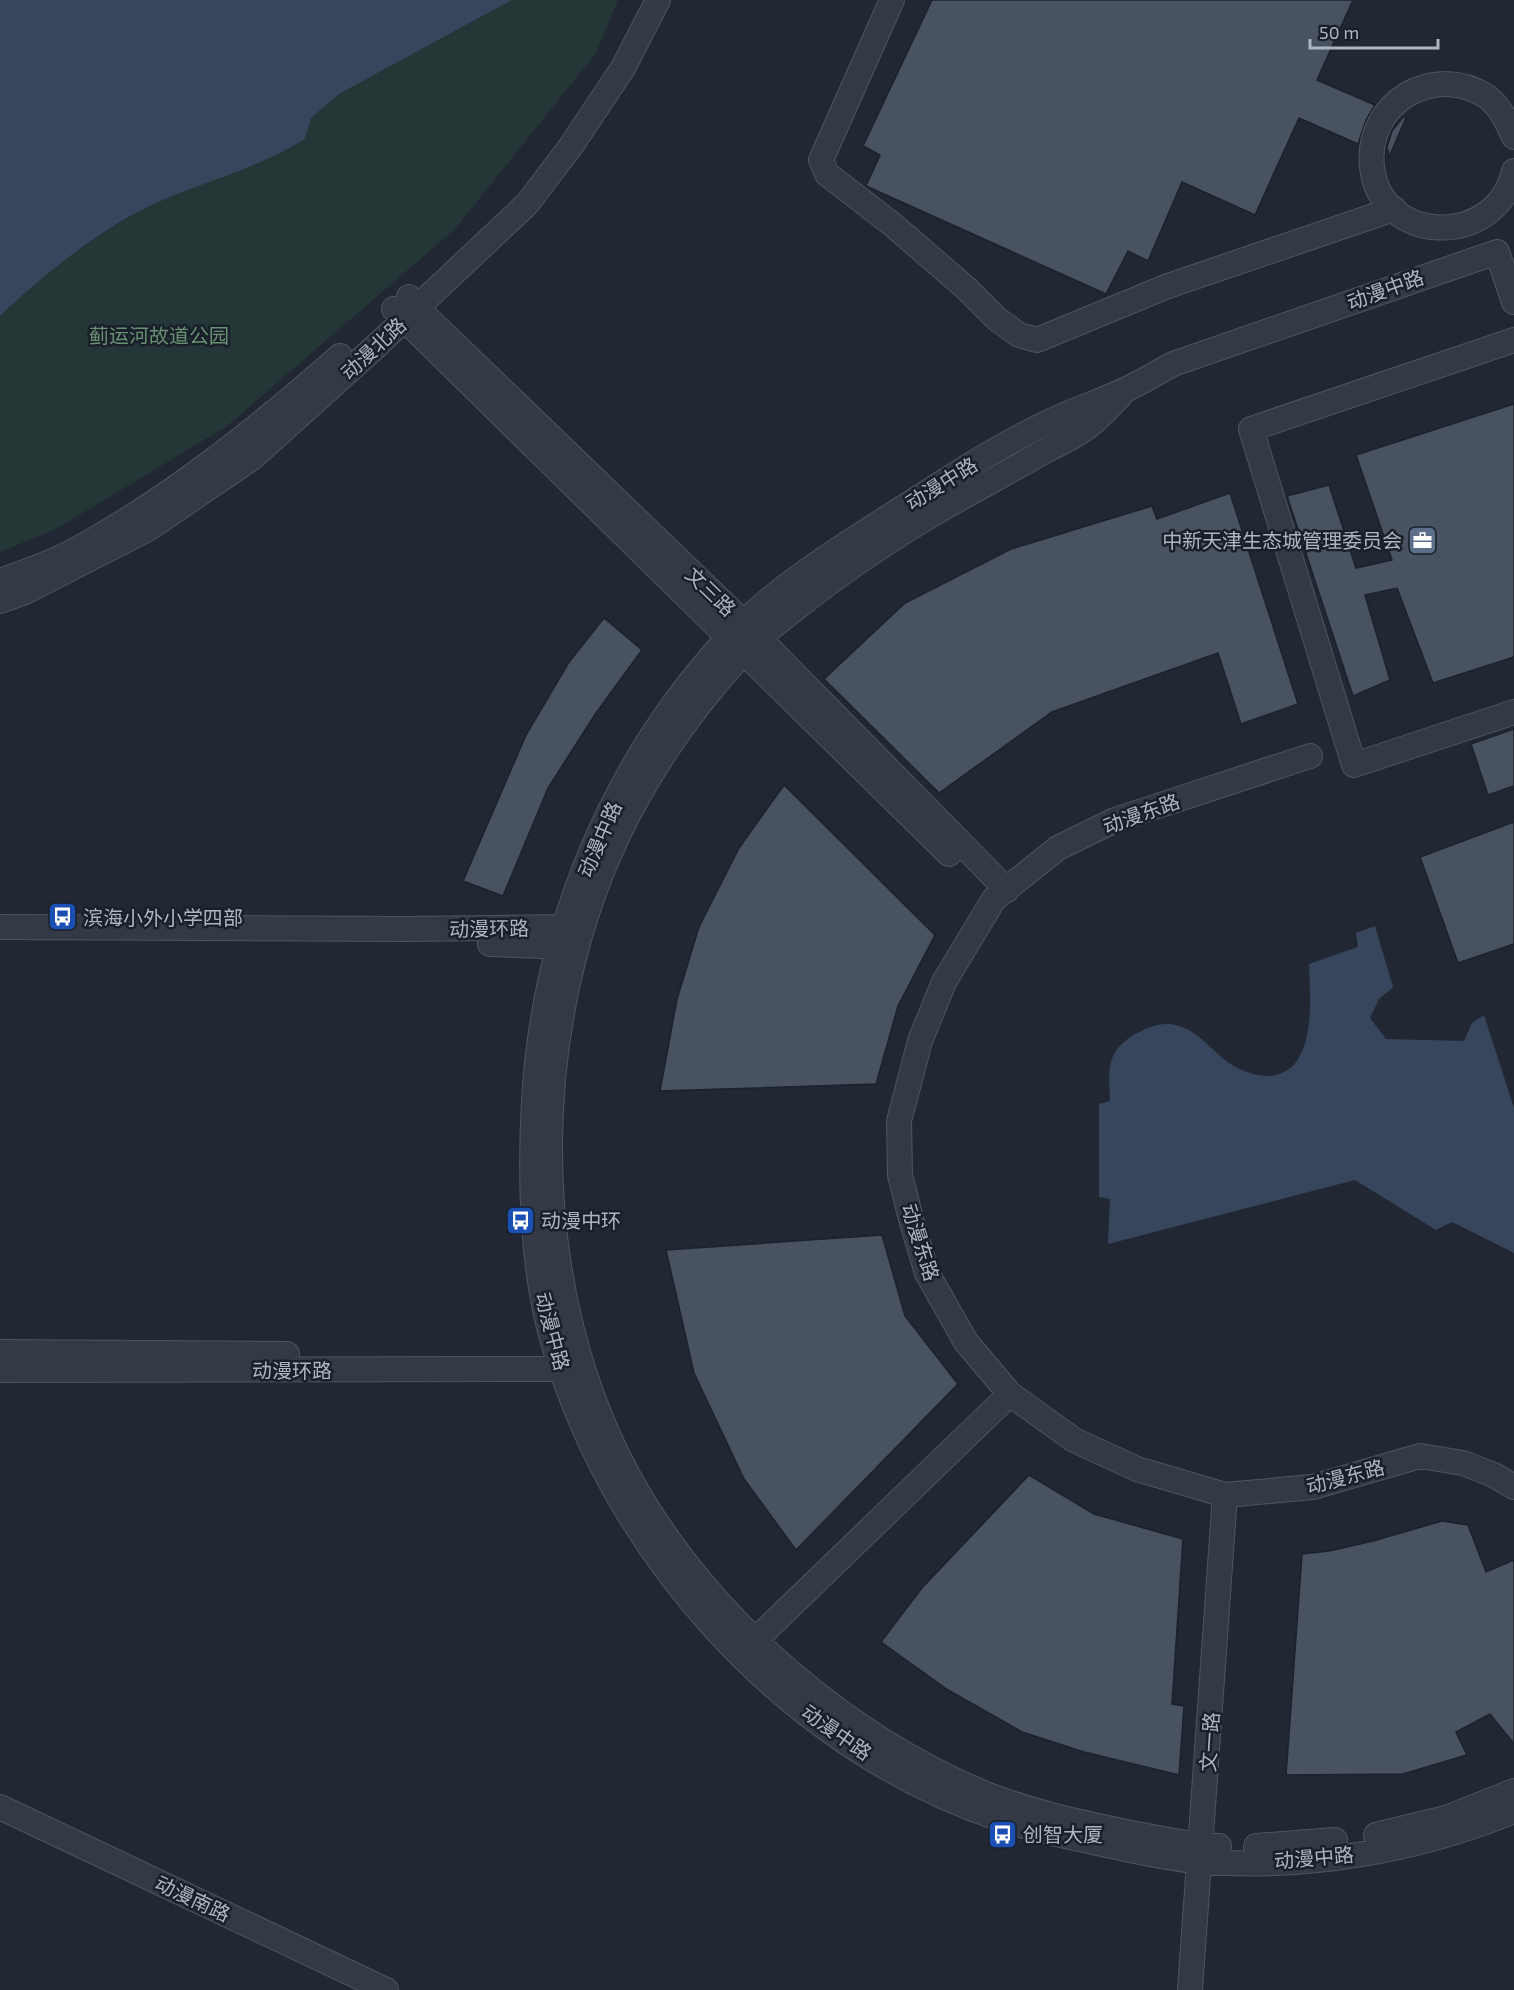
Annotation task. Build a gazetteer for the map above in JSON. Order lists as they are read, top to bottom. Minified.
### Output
{"streets":{"street":["动漫中路","动漫北路","文三路","动漫东路","动漫环路","文一路","动漫南路"]},"crossings":[["动漫中路","文三路"],["动漫中路","动漫环路"],["动漫中路","文一路"],["动漫北路","文三路"],["文三路","动漫东路"],["动漫东路","文一路"]],"parks":["蓟运河故道公园"],"places":{"office":["中新天津生态城管理委员会"],"bus stop":["滨海小外小学四部","动漫中环","创智大厦"]},"scale_bar":"50 m"}
